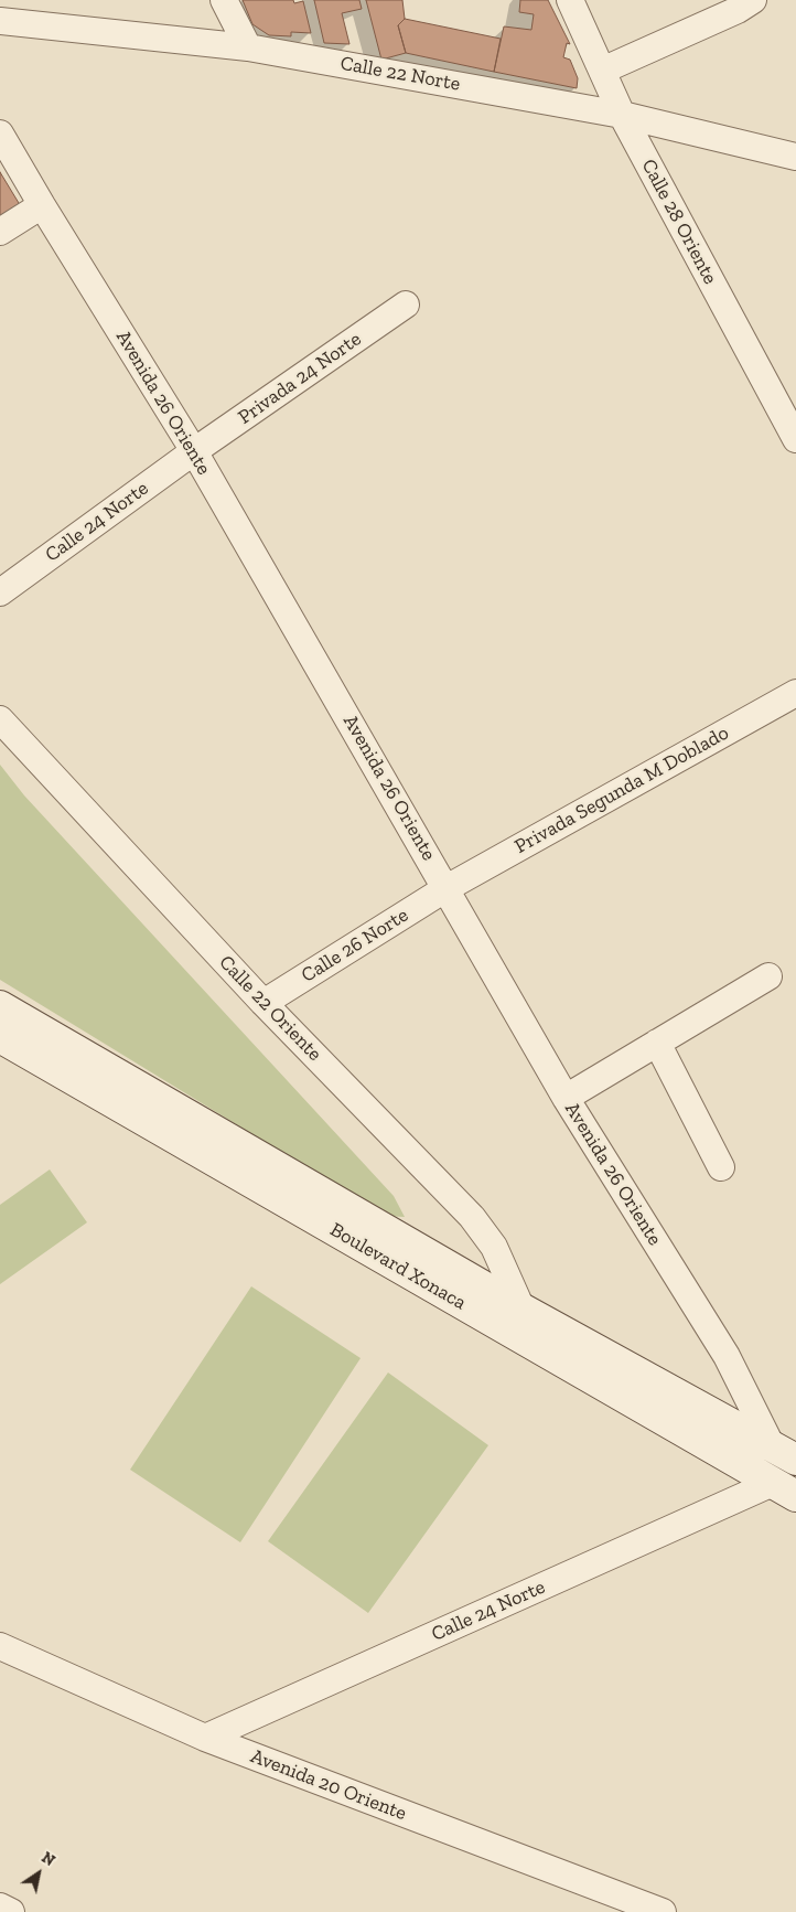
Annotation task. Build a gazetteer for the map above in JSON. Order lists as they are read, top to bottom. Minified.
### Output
{"streets":{"main road":["Boulevard Xonaca"],"street":["Calle 22 Norte","Calle 28 Oriente","Privada 24 Norte","Avenida 26 Oriente","Calle 24 Norte","Privada Segunda M Doblado","Calle 26 Norte","Calle 22 Oriente","Avenida 20 Oriente"]},"crossings":[["Calle 22 Norte","Calle 28 Oriente"],["Privada 24 Norte","Avenida 26 Oriente"],["Privada 24 Norte","Calle 24 Norte"],["Avenida 26 Oriente","Calle 24 Norte"],["Avenida 26 Oriente","Privada Segunda M Doblado"],["Avenida 26 Oriente","Calle 26 Norte"],["Avenida 26 Oriente","Boulevard Xonaca"],["Calle 24 Norte","Boulevard Xonaca"],["Calle 24 Norte","Avenida 20 Oriente"],["Privada Segunda M Doblado","Calle 26 Norte"],["Calle 26 Norte","Calle 22 Oriente"],["Calle 22 Oriente","Boulevard Xonaca"]],"north":"top right"}
